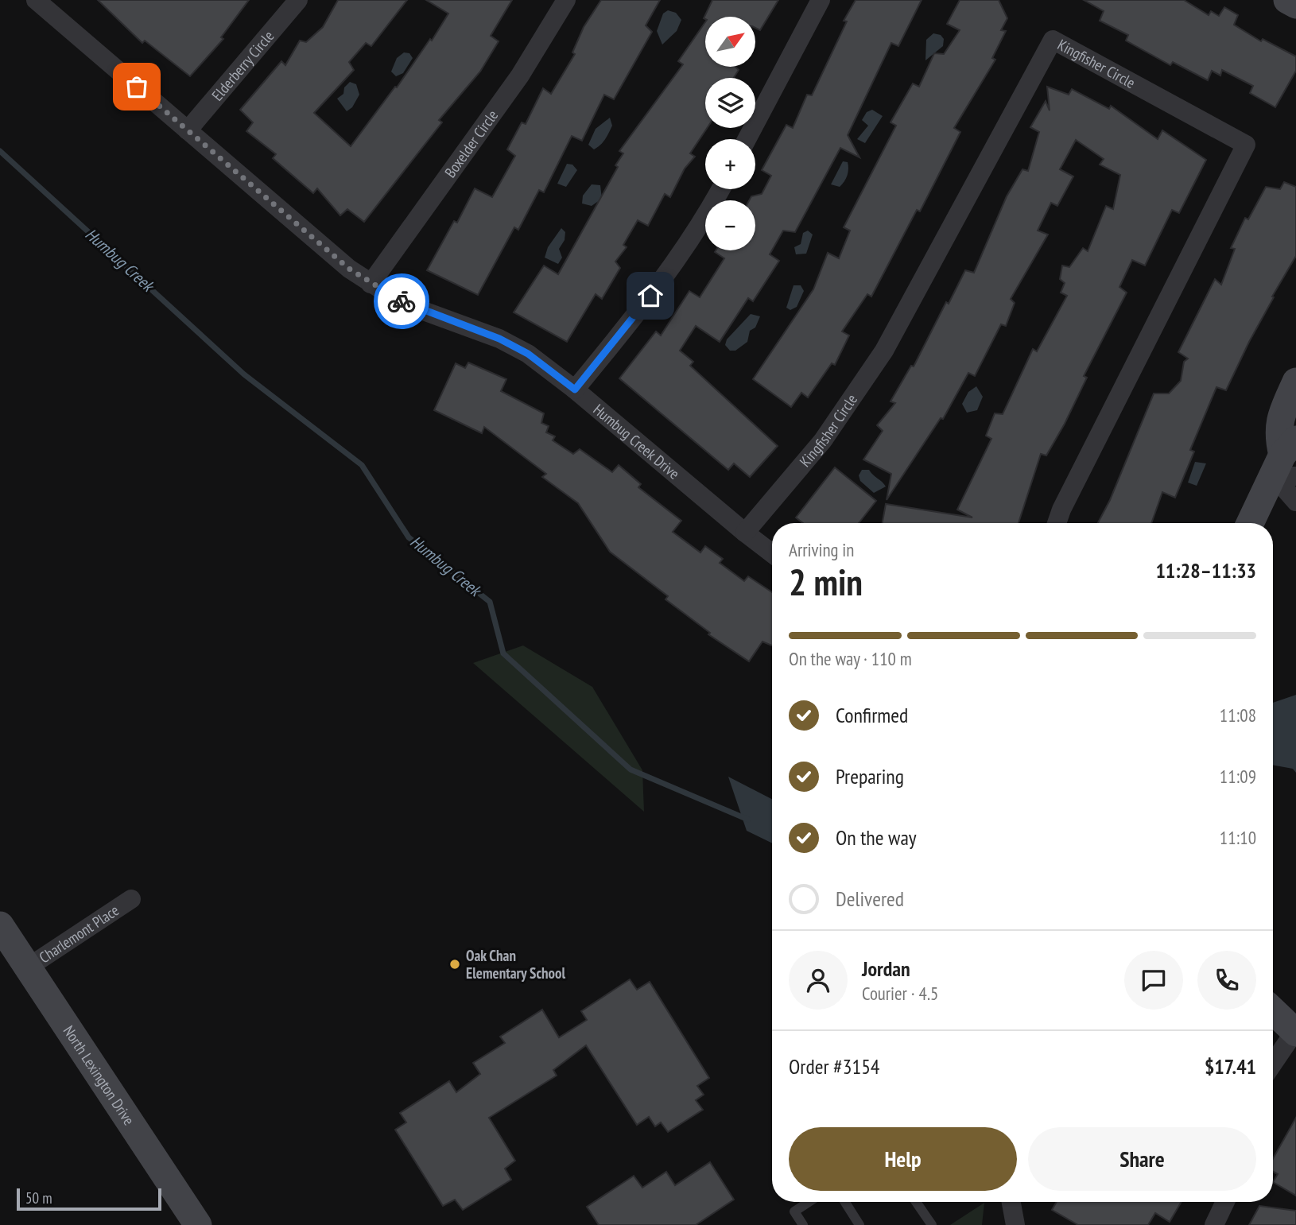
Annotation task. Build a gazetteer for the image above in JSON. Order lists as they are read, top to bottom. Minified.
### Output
{"streets":{"street":["Kingfisher Circle","Elderberry Circle","Boxelder Circle","Humbug Creek Drive","Charlemont Place","North Lexington Drive"]},"crossings":[["Kingfisher Circle","Humbug Creek Drive"],["Elderberry Circle","Humbug Creek Drive"],["Boxelder Circle","Humbug Creek Drive"],["Charlemont Place","North Lexington Drive"]],"water":["Humbug Creek"],"places":["Oak Chan Elementary School"],"scale_bar":"50 m","north":"top right","page":{"map_buttons":["+","−"],"heading":["2 min","Arriving in","11:28–11:33"],"panel":["Jordan","Courier · 4.5","Order #3154","$17.41"],"bar":"On the way · 110 m","list":[["Confirmed","11:08"],["Preparing","11:09"],["On the way","11:10"],"Delivered"],"buttons":["Help","Share"],"scale":"50 m"}}
